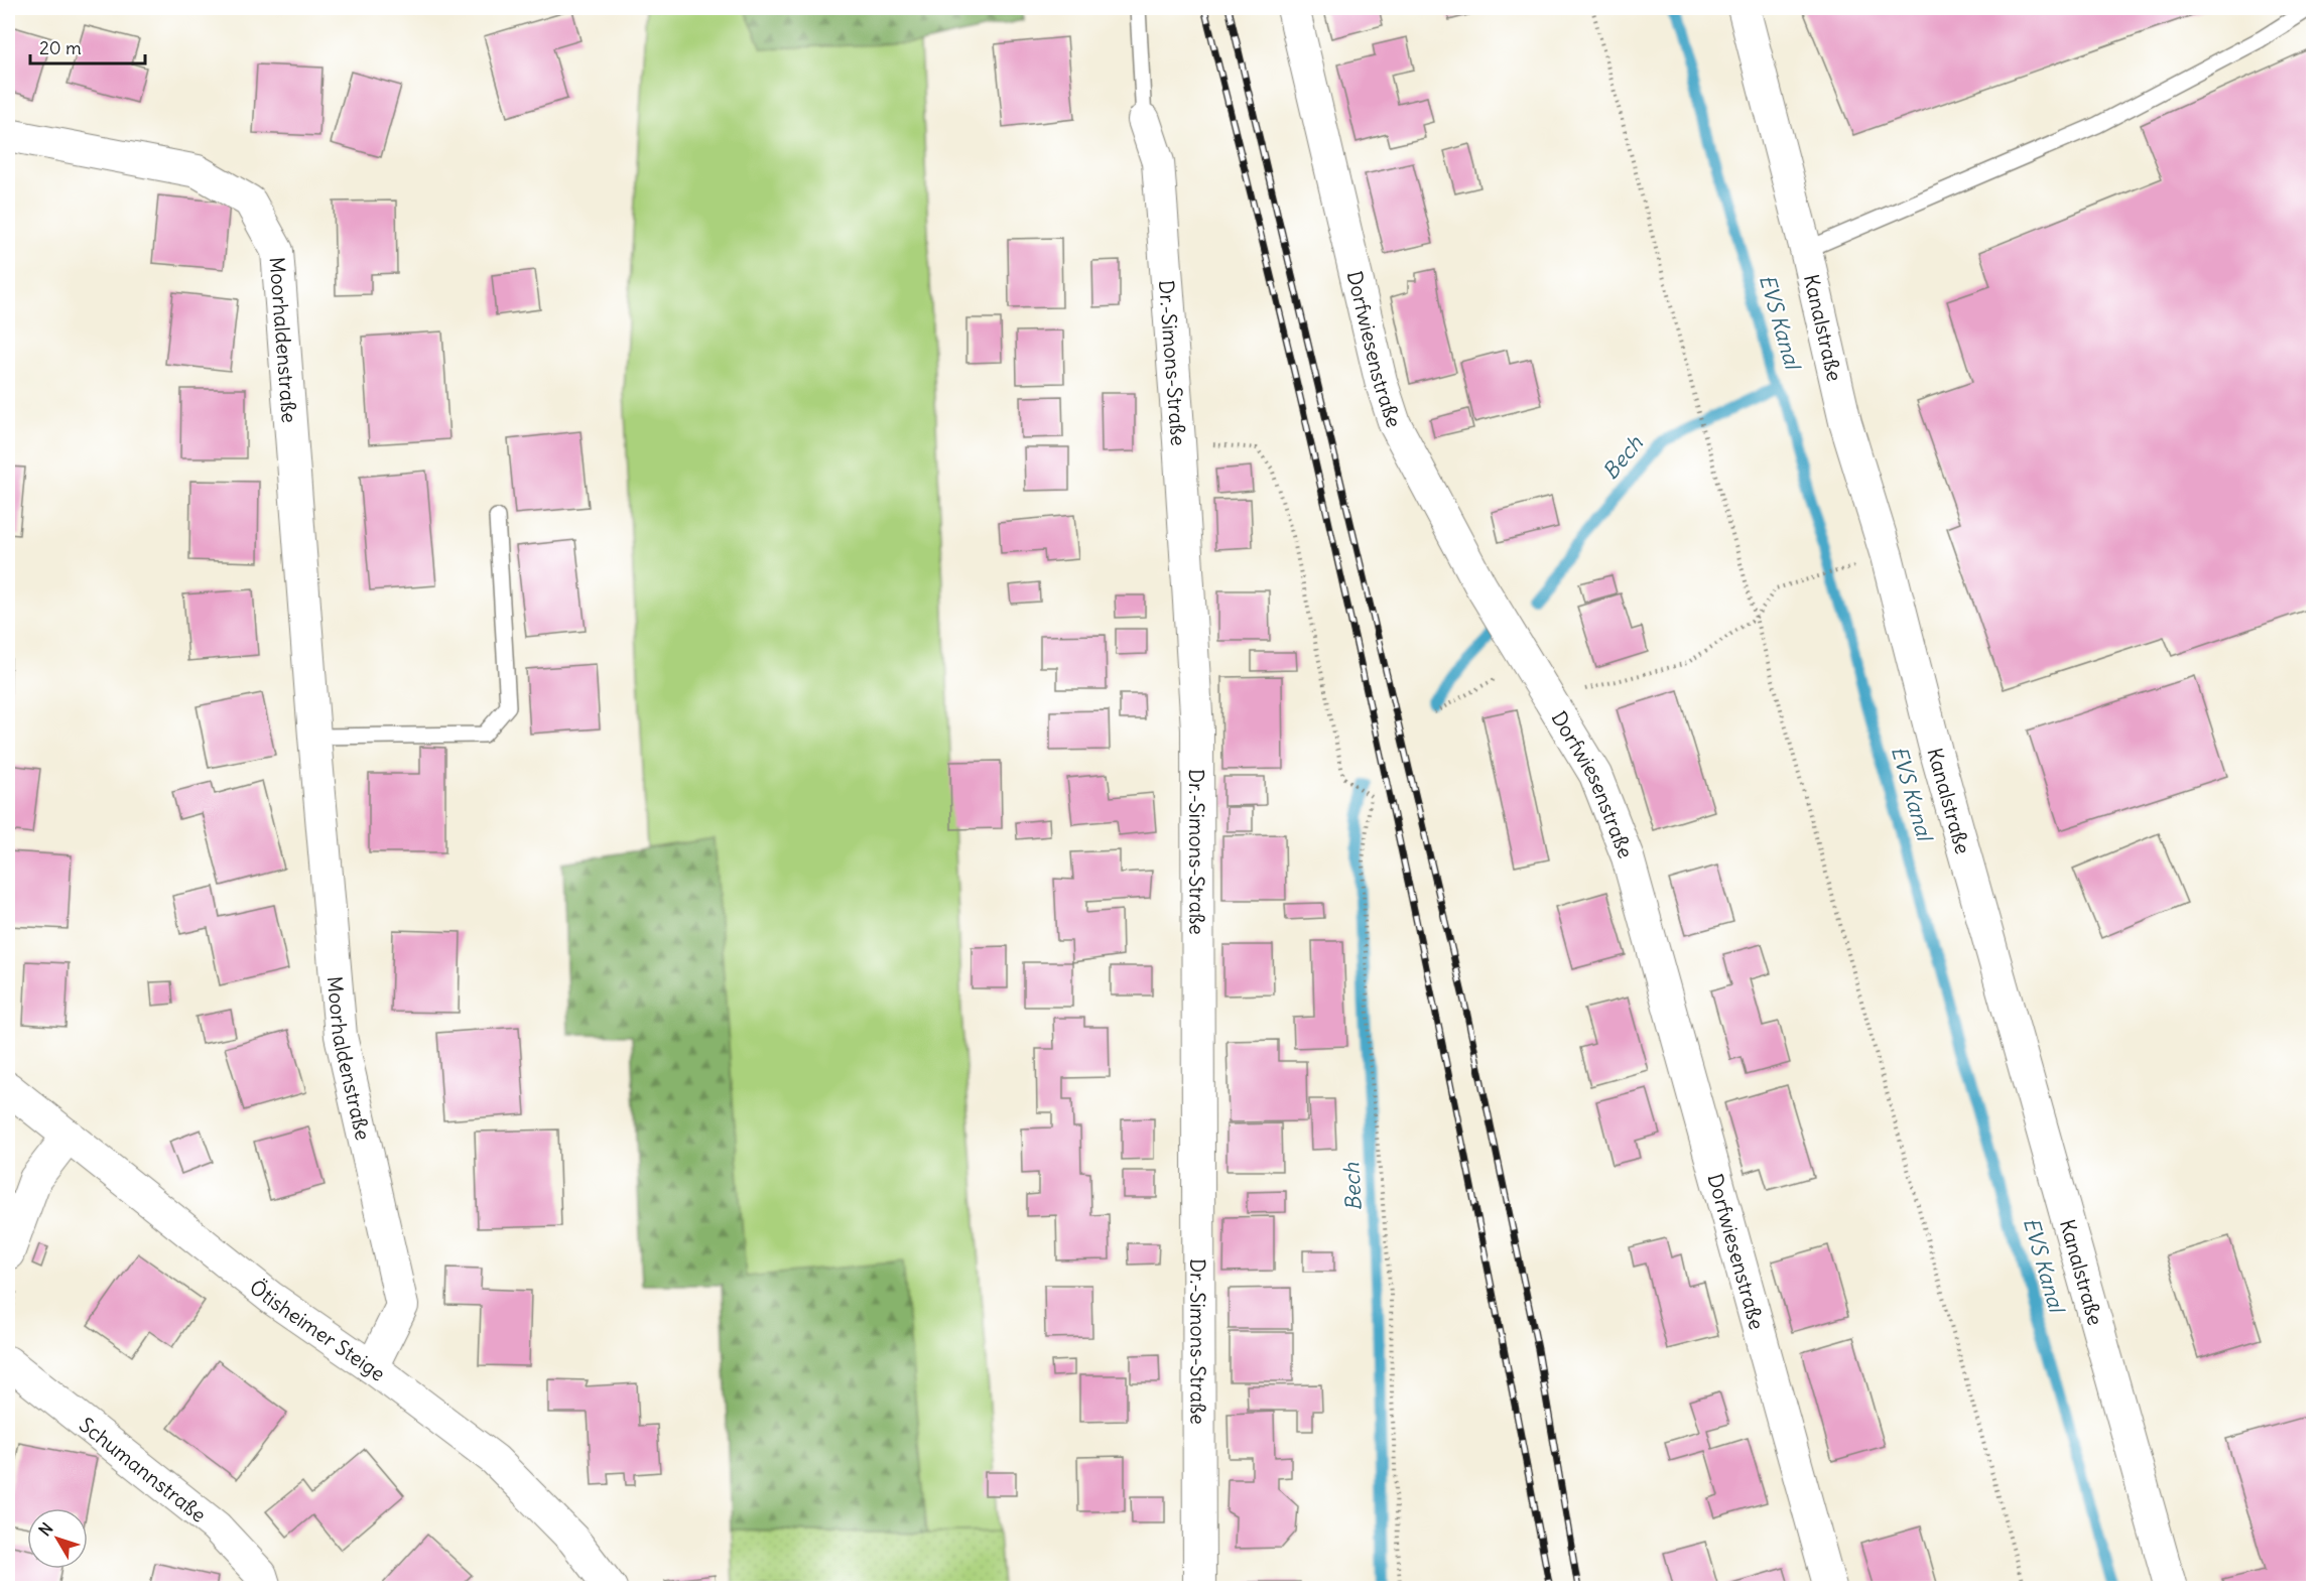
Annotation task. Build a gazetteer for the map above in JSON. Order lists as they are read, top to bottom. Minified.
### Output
{"streets":{"street":["Kanalstraße","Moorhaldenstraße","Dorfwiesenstraße","Dr.-Simons-Straße","Ötisheimer Steige","Schumannstraße"]},"crossings":[["Moorhaldenstraße","Ötisheimer Steige"]],"water":["EVS Kanal","Bech"],"scale_bar":"20 m","north":"top left"}
